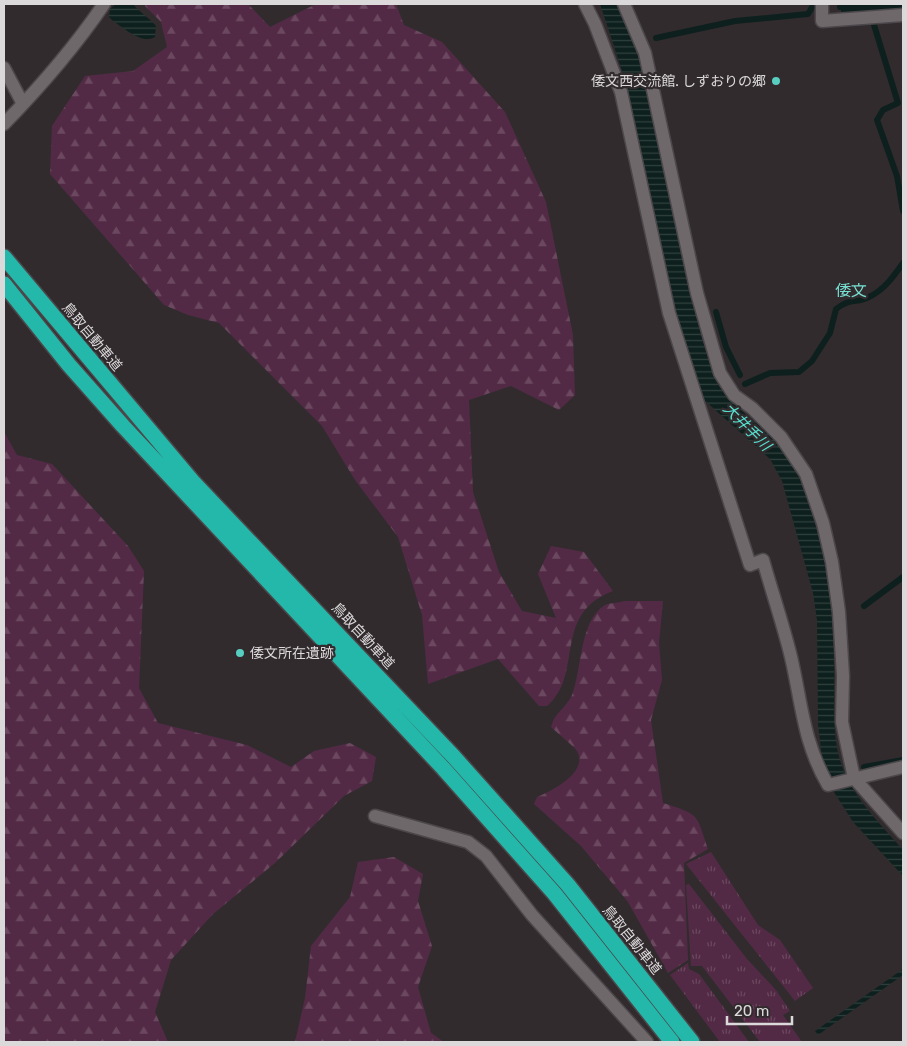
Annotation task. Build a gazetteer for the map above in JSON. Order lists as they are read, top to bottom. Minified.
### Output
{"streets":{"highway":["鳥取自動車道"]},"districts":["倭文"],"water":["大井手川"],"places":["倭文西交流館. しずおりの郷","倭文所在遺跡"],"scale_bar":"20 m"}
